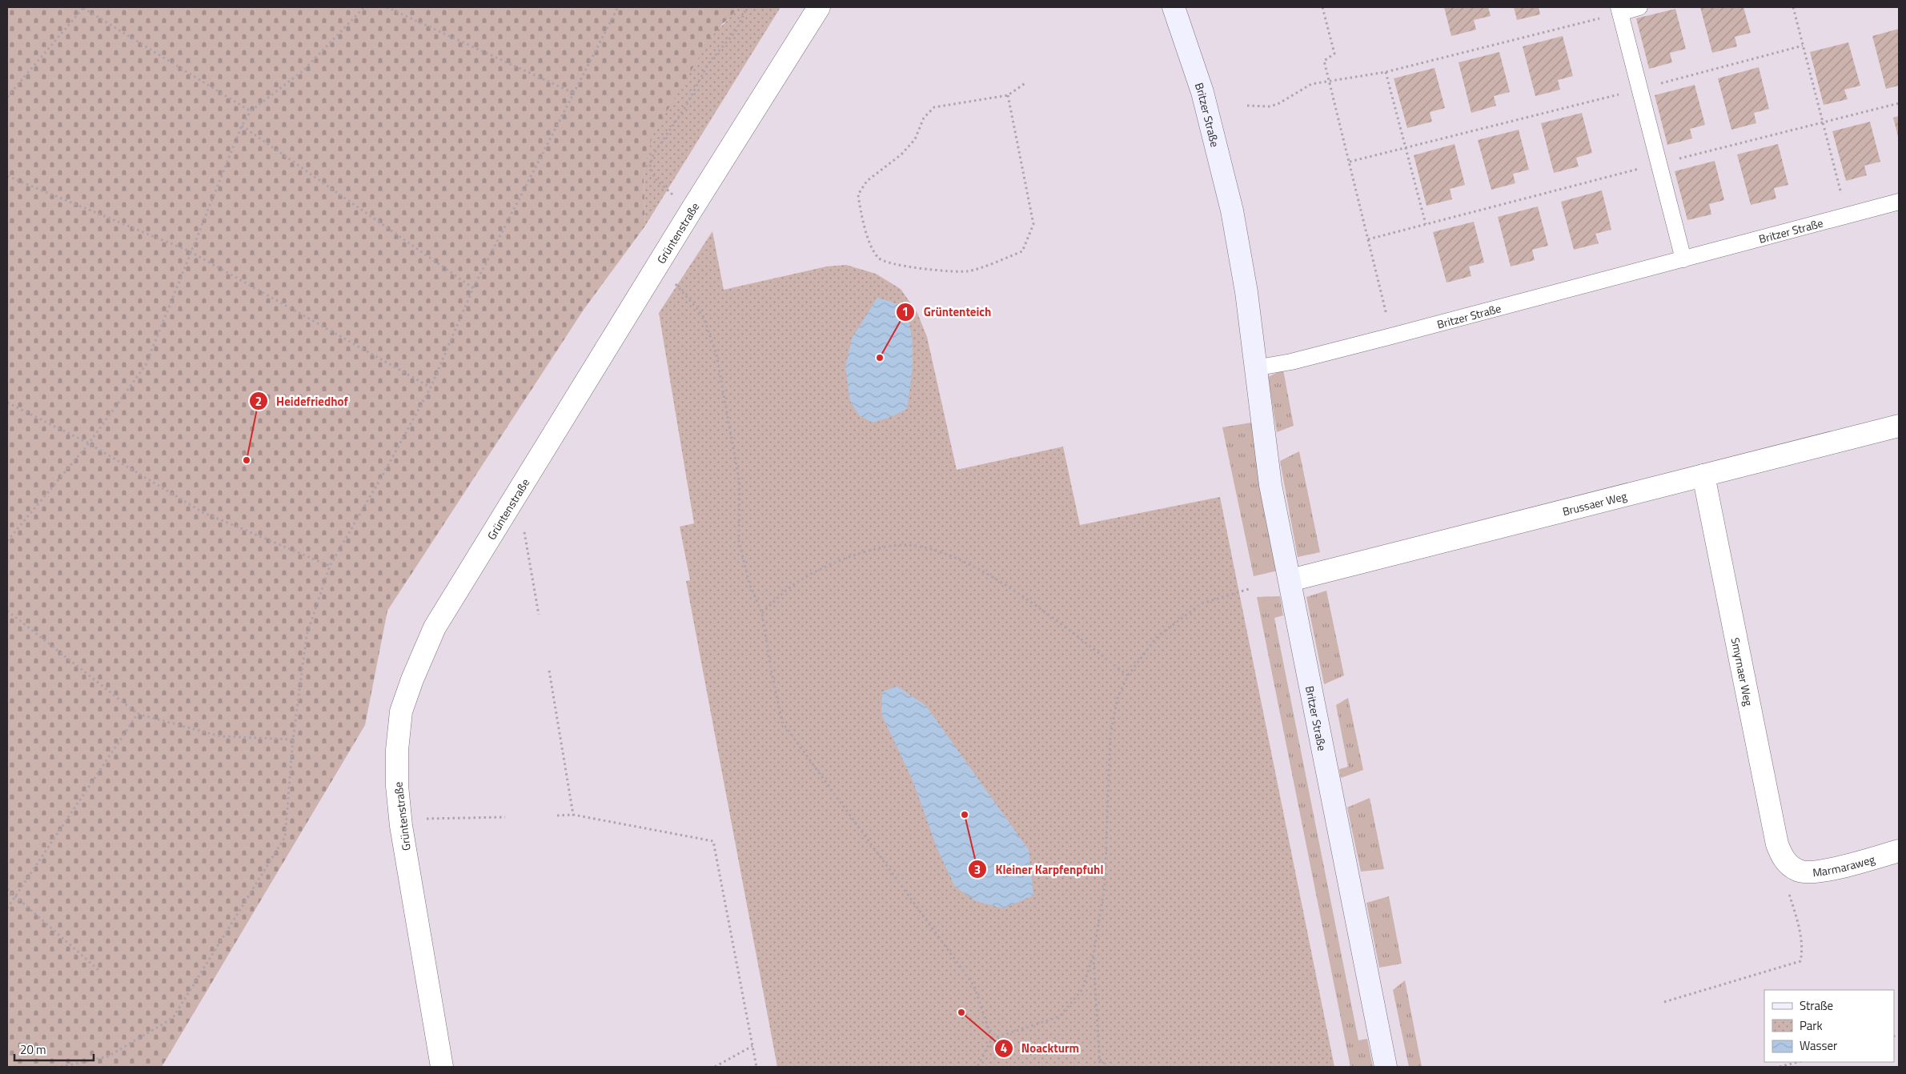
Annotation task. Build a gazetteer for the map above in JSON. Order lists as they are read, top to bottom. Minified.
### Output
{"streets":{"main road":["Britzer Straße"],"street":["Grüntenstraße","Brussaer Weg","Smyrnaer Weg","Marmaraweg"]},"crossings":[["Britzer Straße","Brussaer Weg"],["Brussaer Weg","Smyrnaer Weg"],["Smyrnaer Weg","Marmaraweg"]],"places":["Grüntenteich","Heidefriedhof","Kleiner Karpfenpfuhl","Noackturm"],"legend":["Straße","Park","Wasser"],"scale_bar":"20 m"}
